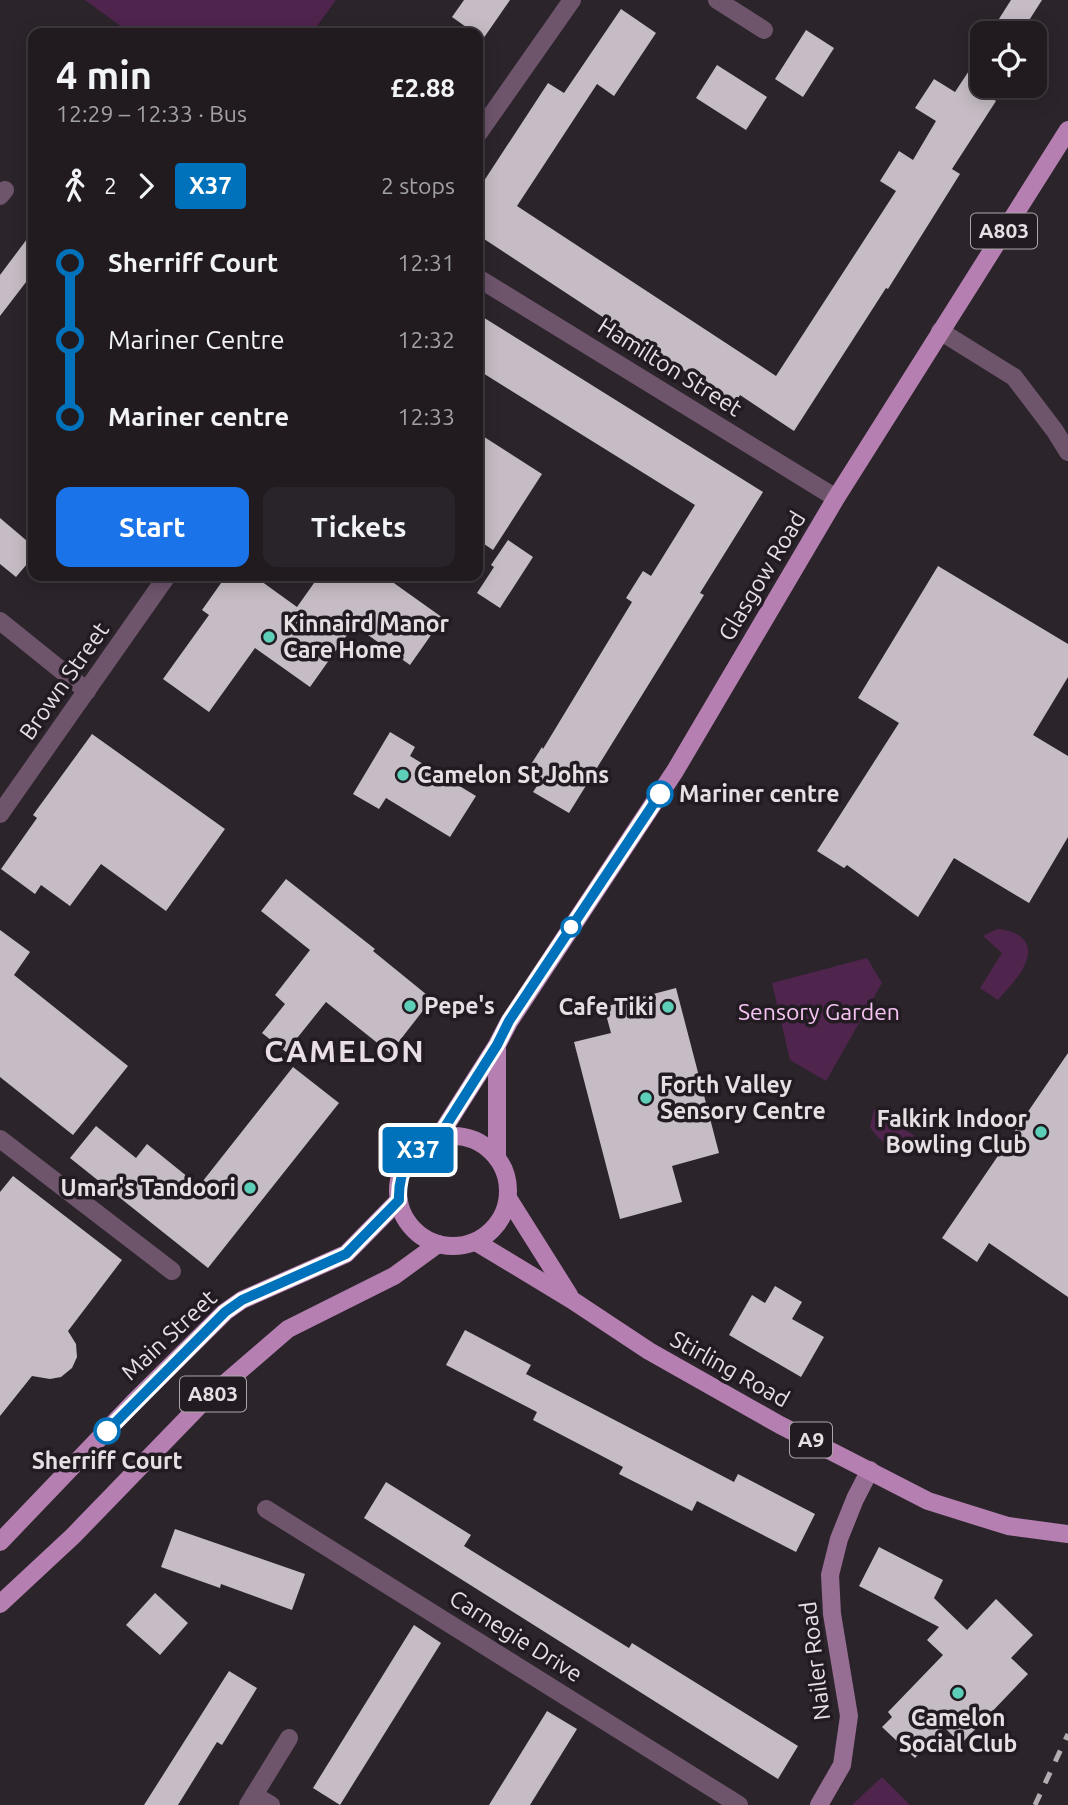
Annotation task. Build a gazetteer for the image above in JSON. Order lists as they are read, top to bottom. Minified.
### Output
{"streets":{"main road":["A803","Glasgow Road","Main Street","Stirling Road","A9"],"street":["Hamilton Street","Brown Street","Carnegie Drive","Nailer Road"]},"crossings":[["A803","Glasgow Road"],["A803","Main Street"],["A803","Stirling Road"],["Hamilton Street","Glasgow Road"],["Glasgow Road","Main Street"],["Glasgow Road","Stirling Road"],["Main Street","Stirling Road"],["Stirling Road","Nailer Road"]],"districts":["CAMELON"],"parks":["Sensory Garden"],"places":["Kinnaird Manor Care Home","Camelon St Johns","Mariner centre","Pepe's","Cafe Tiki","Forth Valley Sensory Centre","Falkirk Indoor Bowling Club","Umar's Tandoori","Sherriff Court","Camelon Social Club"],"lines":["bus line X37"],"page":{"on_map":"X37","heading":["4 min","12:29 – 12:33 · Bus","£2.88"],"legs":["2","X37","2 stops"],"list":[{"name":"Sherriff Court","value":"12:31"},{"name":"Mariner Centre","value":"12:32"},{"name":"Mariner centre","value":"12:33"}],"buttons":["Start","Tickets"]}}
